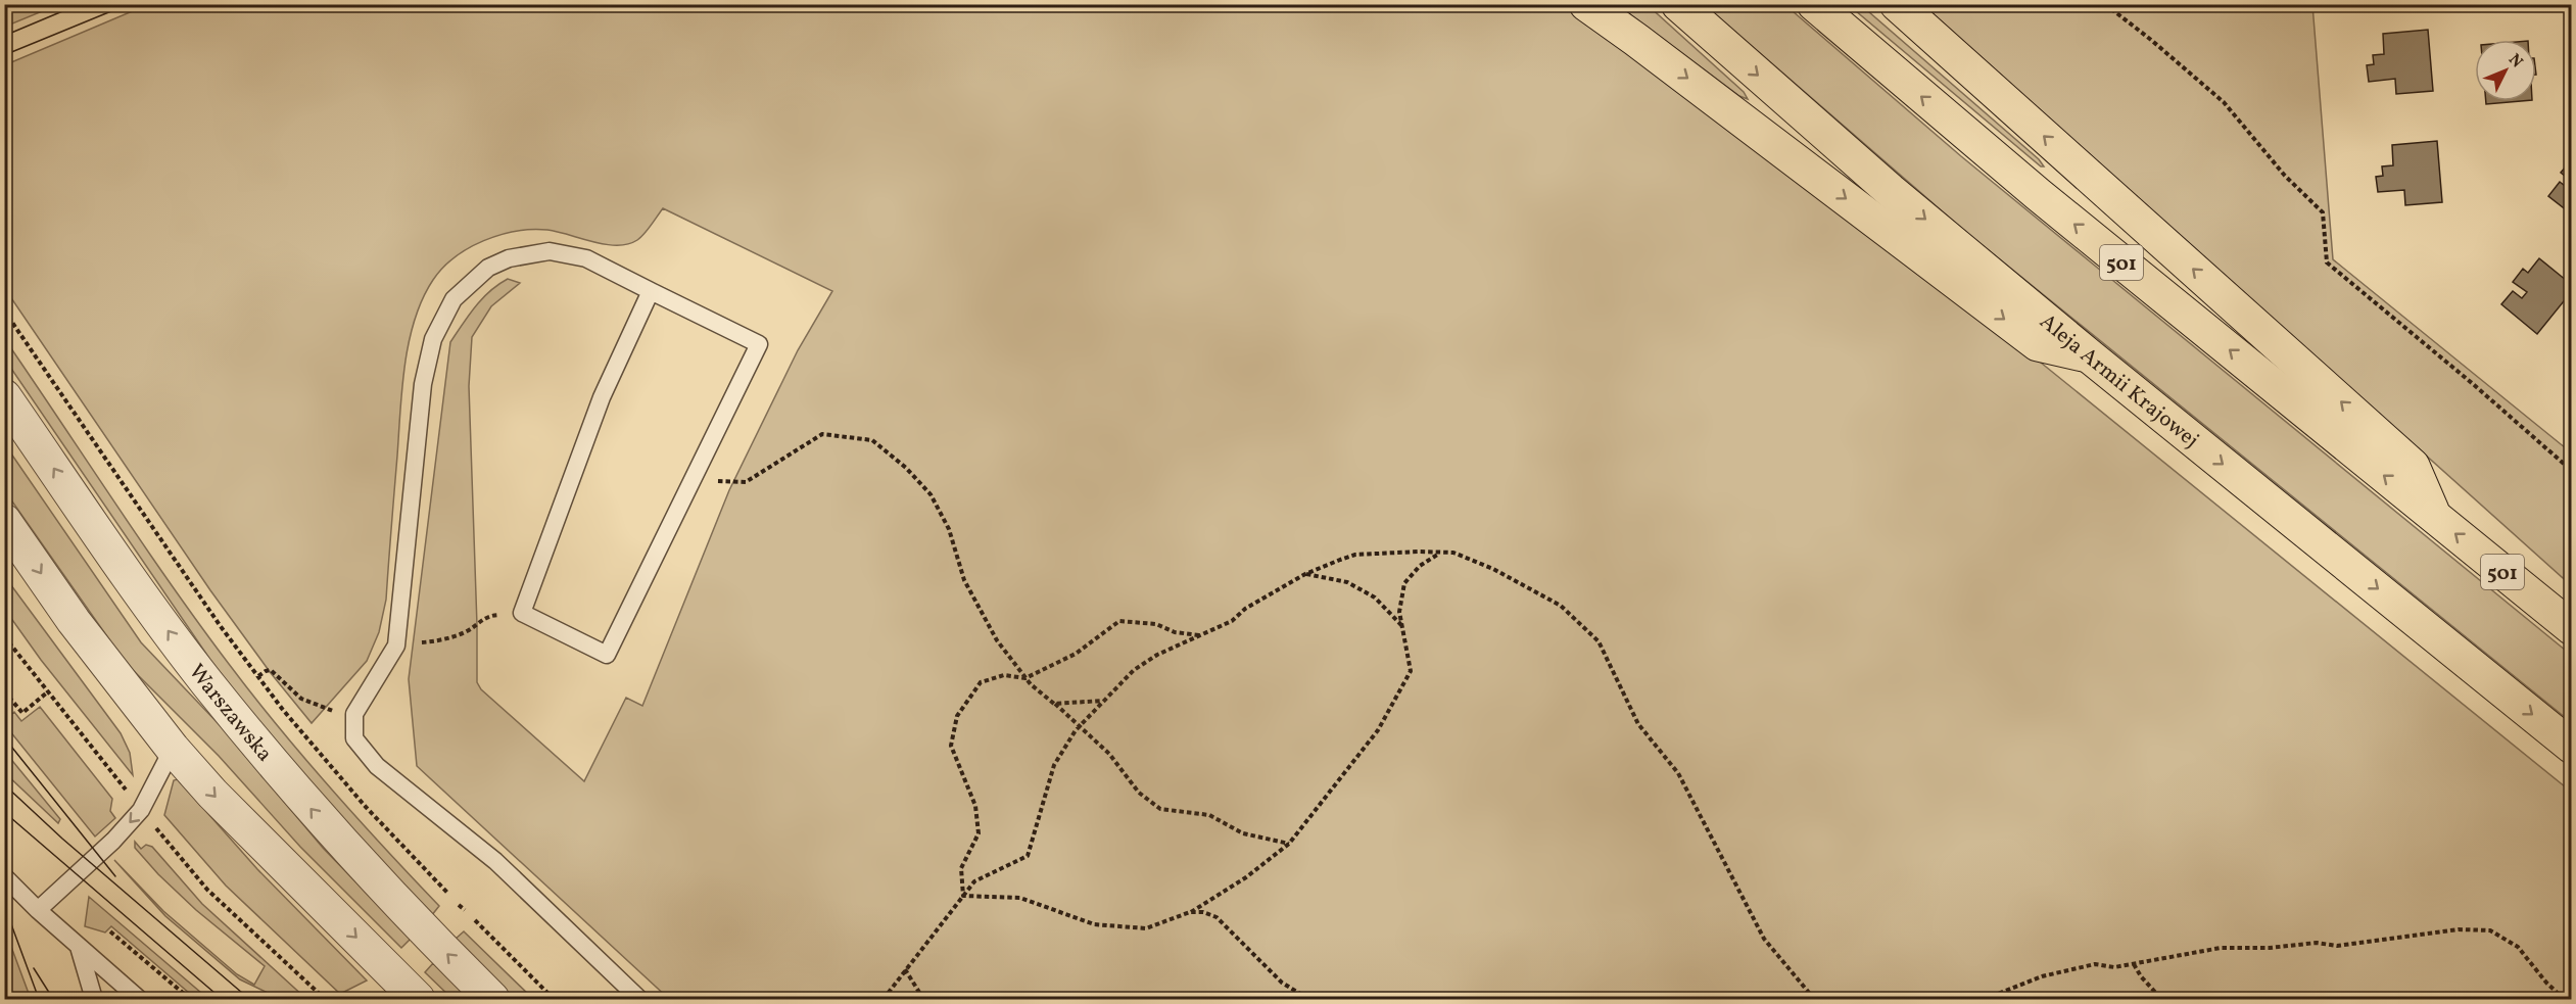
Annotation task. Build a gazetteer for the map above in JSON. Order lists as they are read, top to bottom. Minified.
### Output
{"streets":{"main road":["501","Aleja Armii Krajowej"],"street":["Warszawska"]},"north":"top right"}
